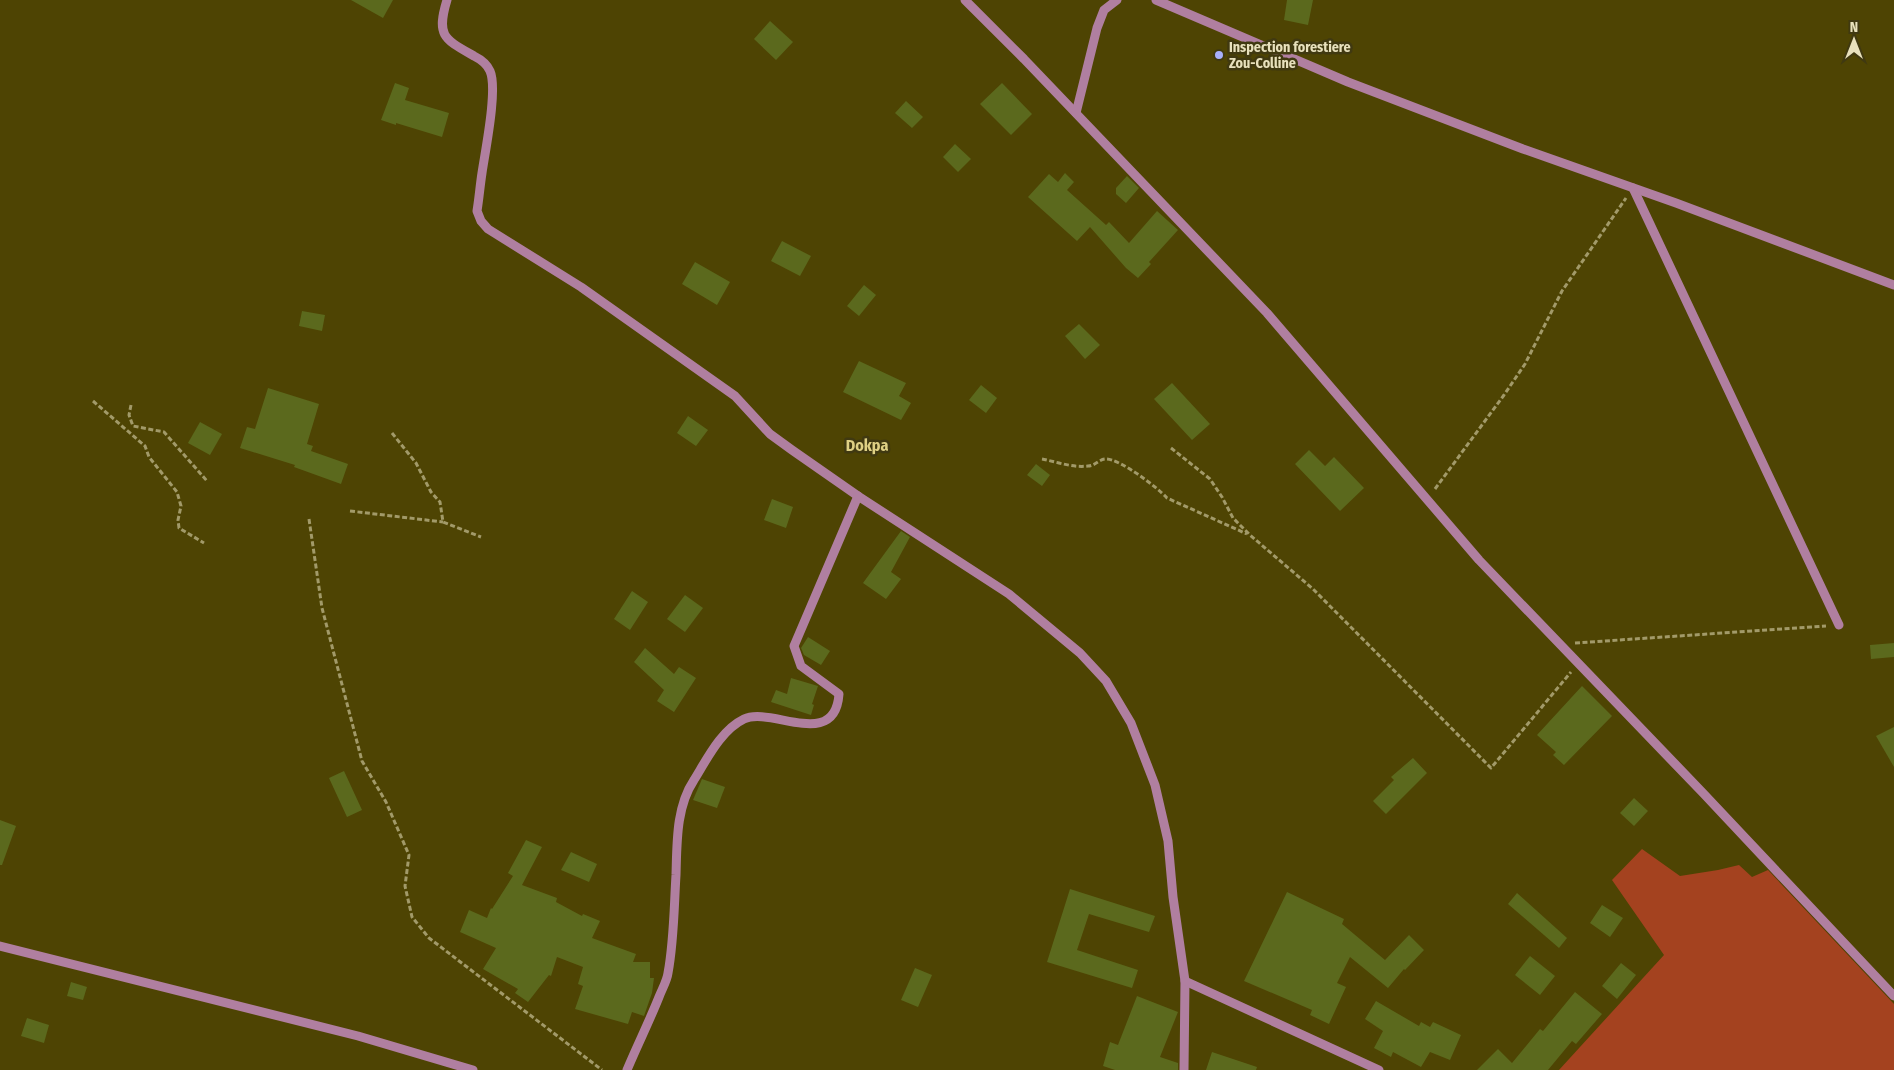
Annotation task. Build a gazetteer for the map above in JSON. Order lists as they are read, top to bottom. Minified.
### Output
{"districts":["Dokpa"],"places":["Inspection forestiere Zou-Colline"],"north":"top"}
